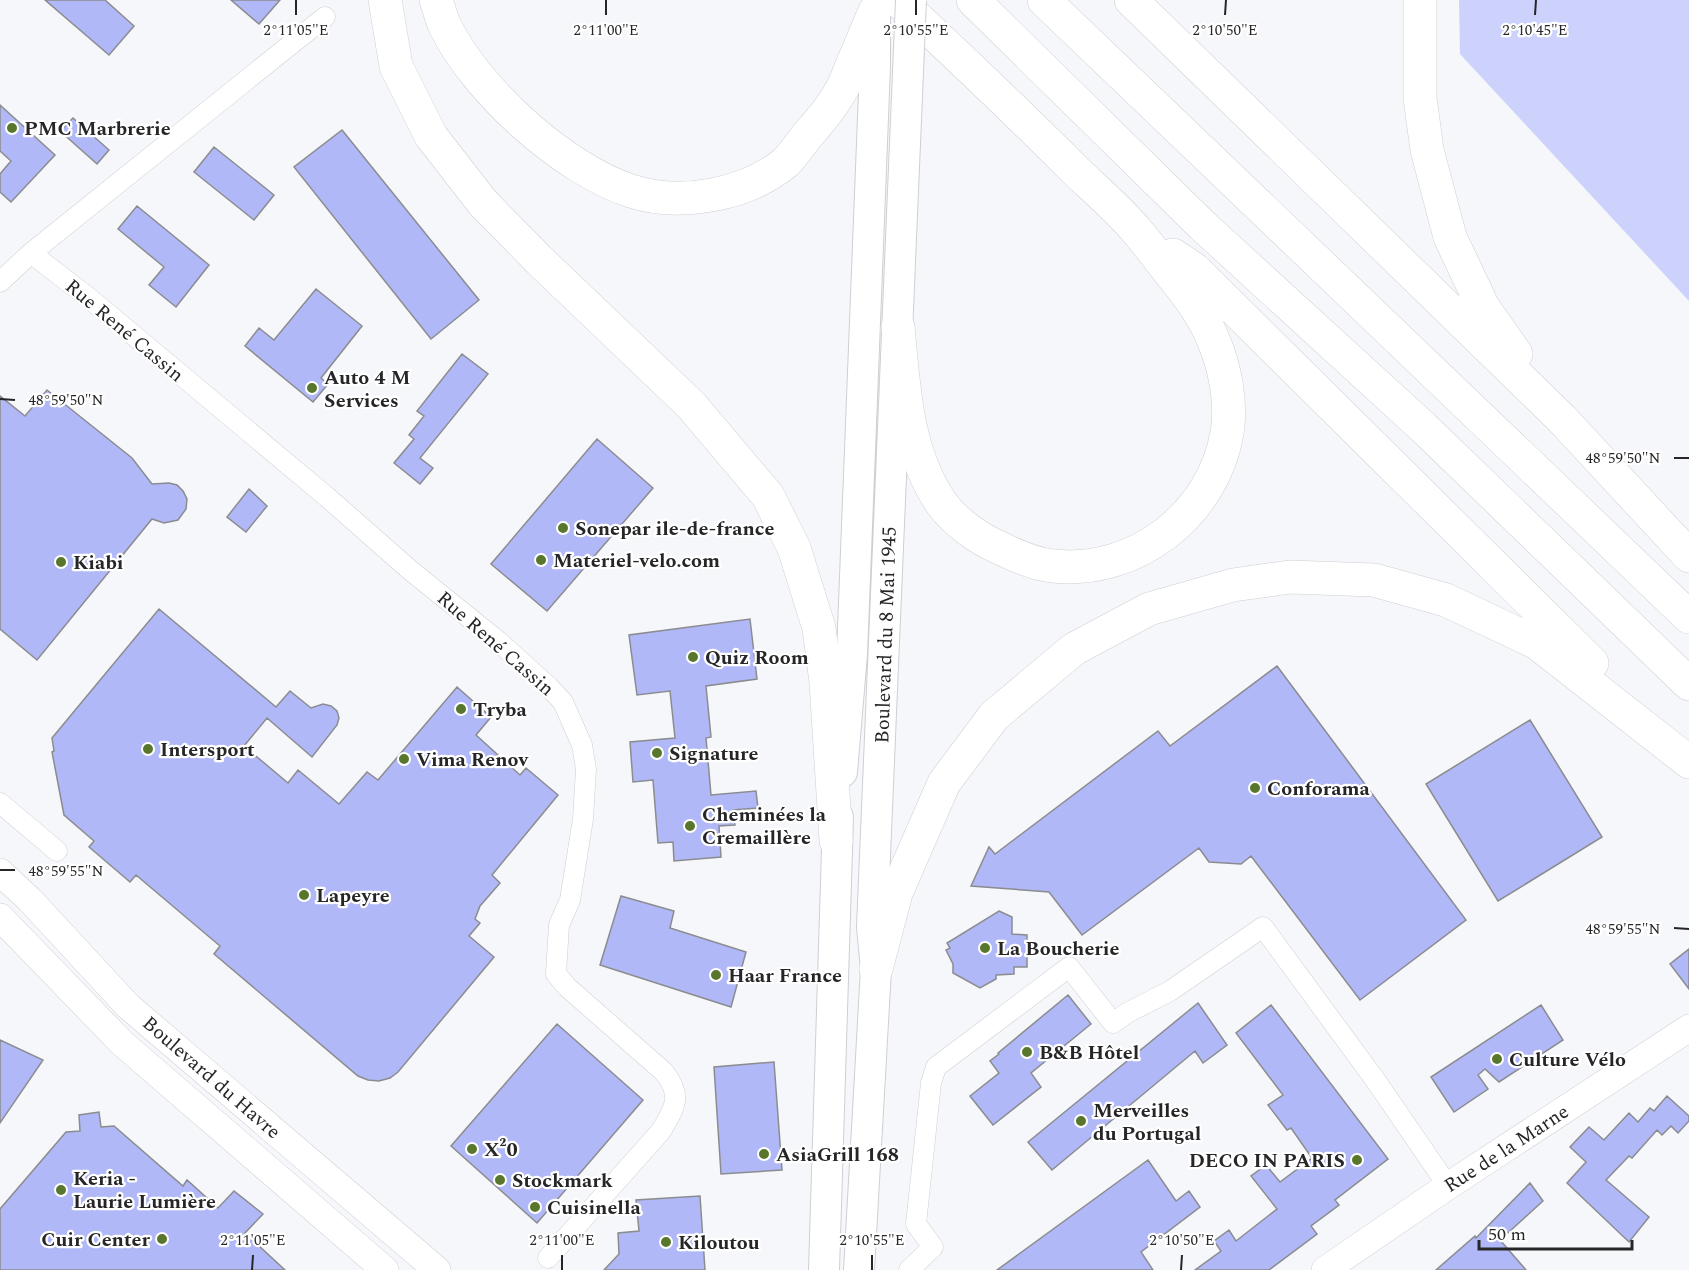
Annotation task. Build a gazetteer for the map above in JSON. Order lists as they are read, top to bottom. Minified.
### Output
{"streets":{"main road":["Boulevard du 8 Mai 1945","Boulevard du Havre","Rue de la Marne"],"street":["Rue René Cassin"]},"places":["PMC Marbrerie","Auto 4 M Services","Sonepar ile-de-france","Materiel-velo.com","Kiabi","Quiz Room","Tryba","Intersport","Signature","Vima Renov","Conforama","Cheminées la Cremaillère","Lapeyre","La Boucherie","Haar France","B&B Hôtel","Culture Vélo","Merveilles du Portugal","X²0","AsiaGrill 168","DECO IN PARIS","Stockmark","Keria - Laurie Lumière","Cuisinella","Cuir Center","Kiloutou"],"scale_bar":"50 m","coordinates":["2°11'05\"E","2°11'00\"E","2°10'55\"E","2°10'50\"E","2°10'45\"E","48°59'50\"N","48°59'55\"N"]}
